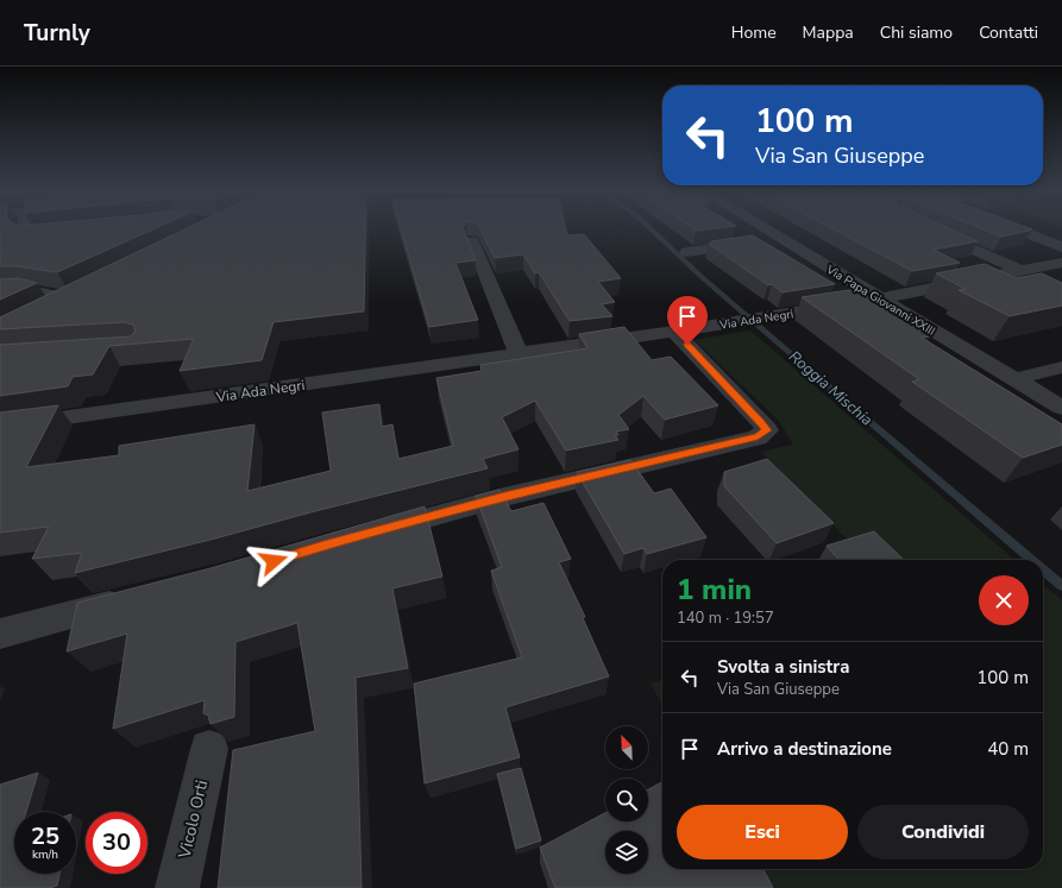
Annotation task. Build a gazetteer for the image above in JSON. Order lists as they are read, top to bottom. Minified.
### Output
{"streets":{"street":["Via Papa Giovanni XXIII","Via Ada Negri","Vicolo Orti"]},"crossings":[["Via Papa Giovanni XXIII","Via Ada Negri"]],"water":["Roggia Mischia"],"north":"top left","page":{"header":"Turnly","nav":["Home","Mappa","Chi siamo","Contatti"],"turn":["100 m","Via San Giuseppe"],"heading":["1 min","140 m · 19:57"],"list":[{"name":"Svolta a sinistra","note":"Via San Giuseppe","value":"100 m"},{"name":"Arrivo a destinazione","value":"40 m"}],"buttons":["Esci","Condividi"],"speed":"25 km/h","limit":"30"}}
